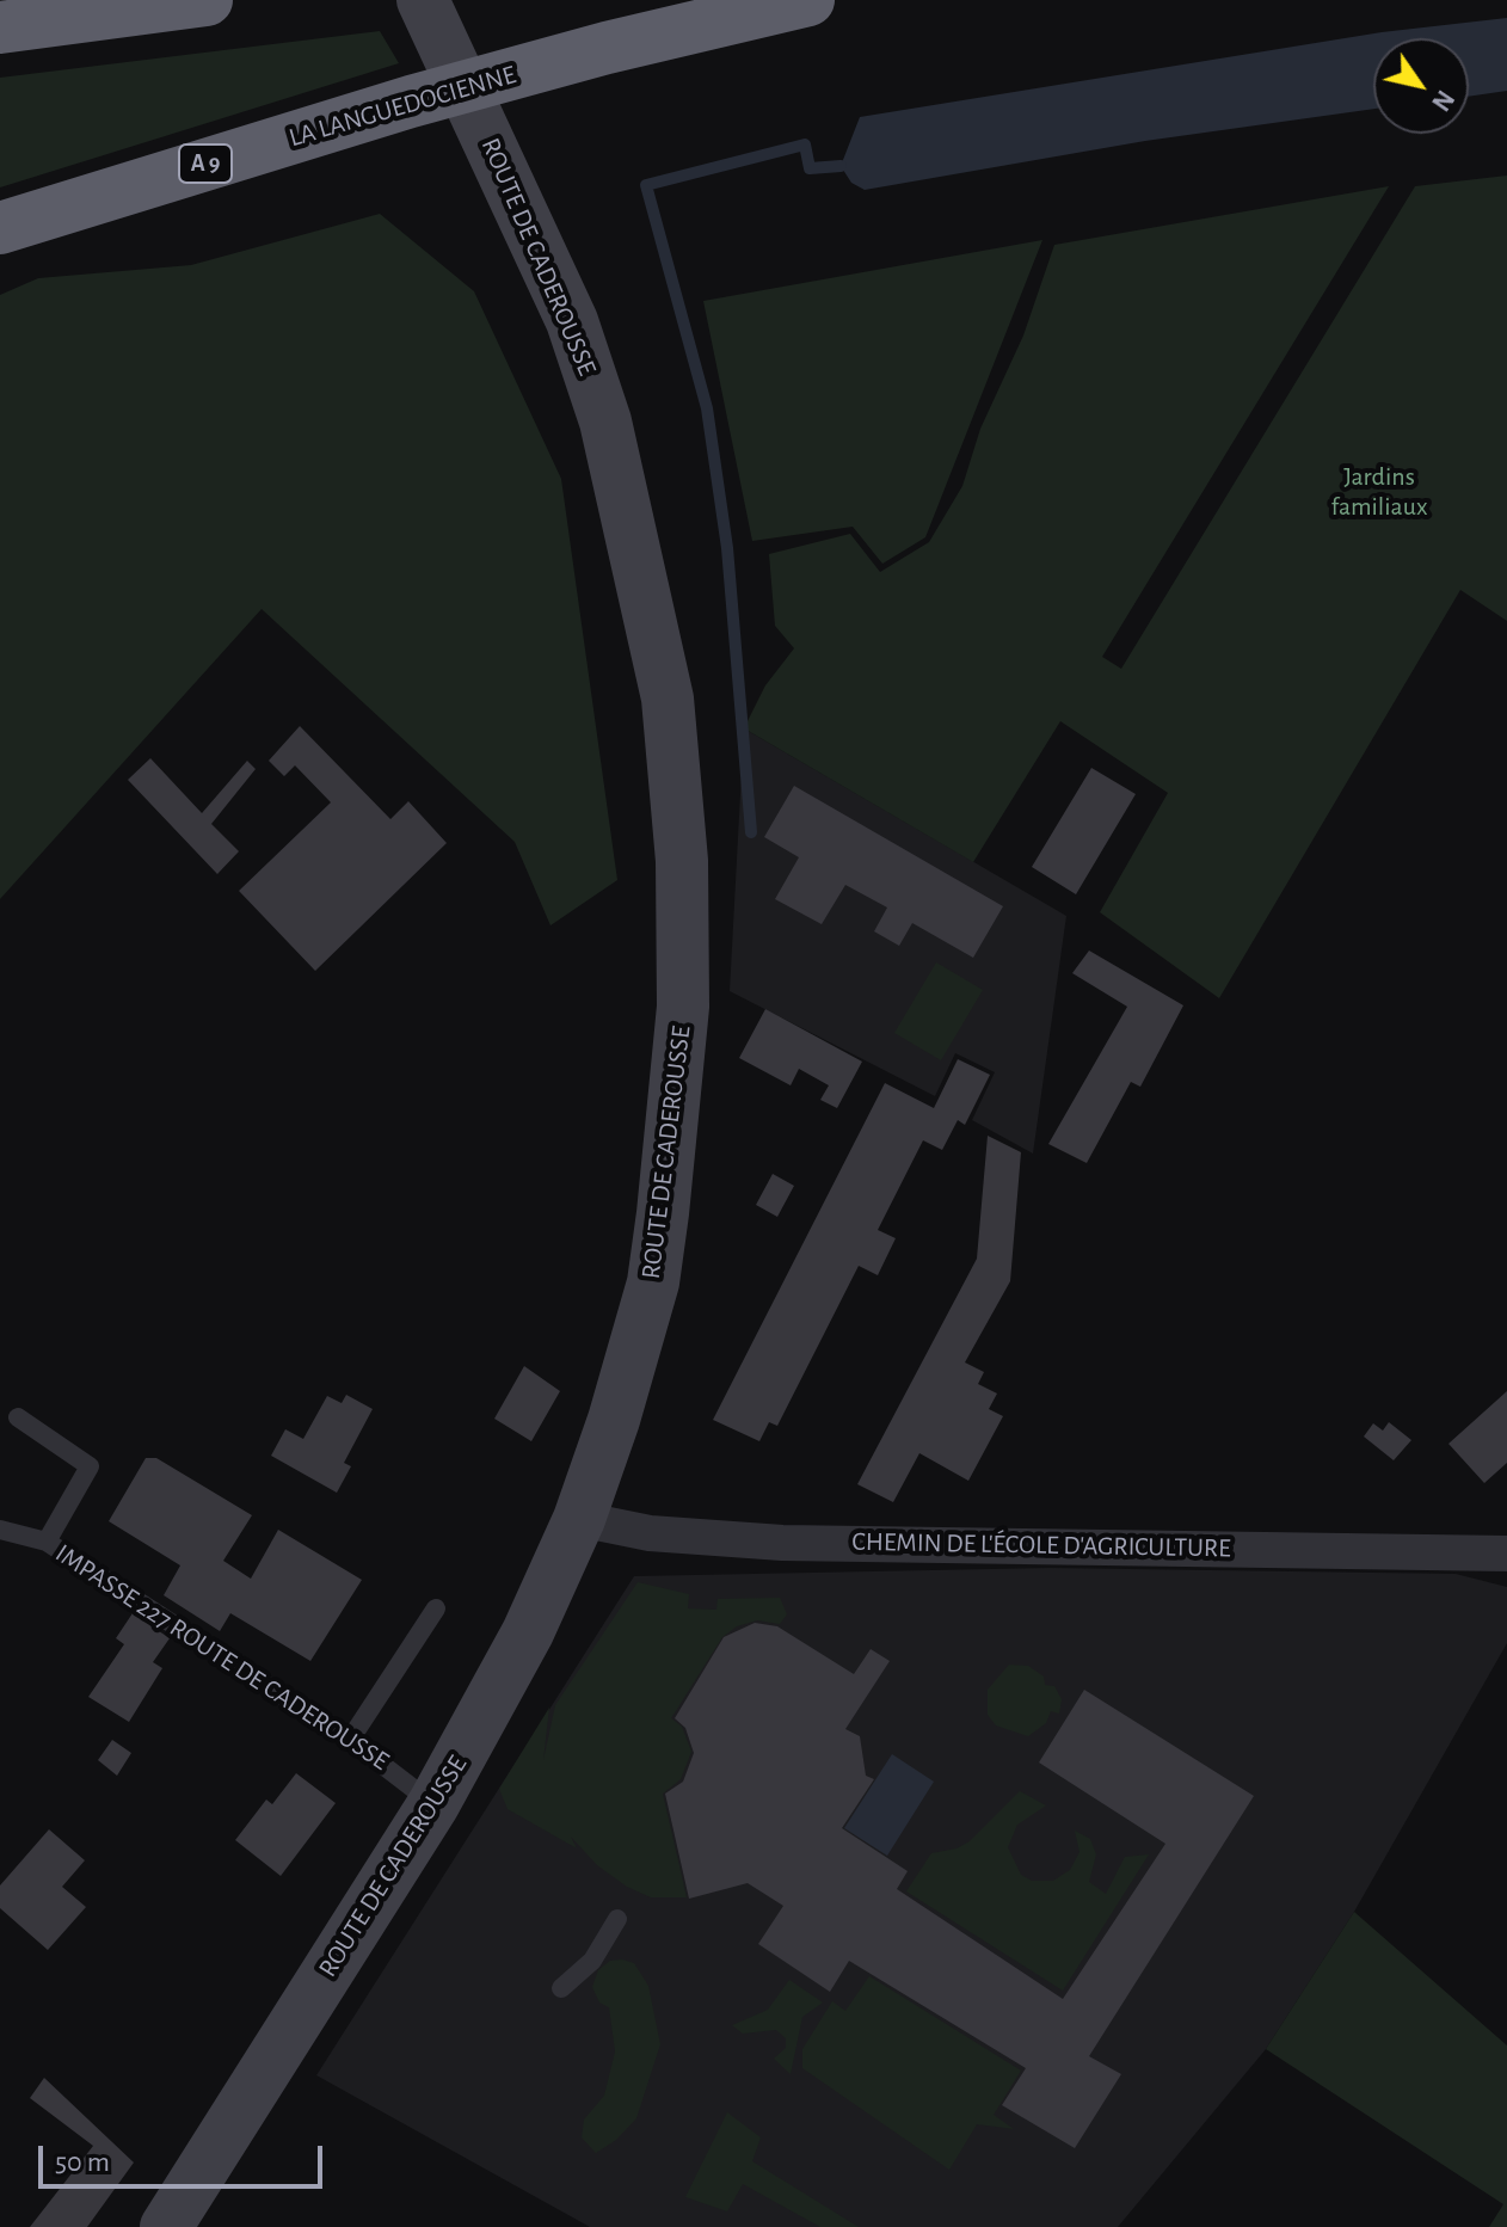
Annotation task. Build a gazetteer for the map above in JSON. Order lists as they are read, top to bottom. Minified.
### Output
{"streets":{"highway":["LA LANGUEDOCIENNE","A 9"],"main road":["ROUTE DE CADEROUSSE"],"street":["CHEMIN DE L'ÉCOLE D'AGRICULTURE"],"lane":["IMPASSE 227 ROUTE DE CADEROUSSE"]},"crossings":[["ROUTE DE CADEROUSSE","CHEMIN DE L'ÉCOLE D'AGRICULTURE"],["ROUTE DE CADEROUSSE","IMPASSE 227 ROUTE DE CADEROUSSE"]],"parks":["Jardins familiaux"],"scale_bar":"50 m","north":"bottom right"}
